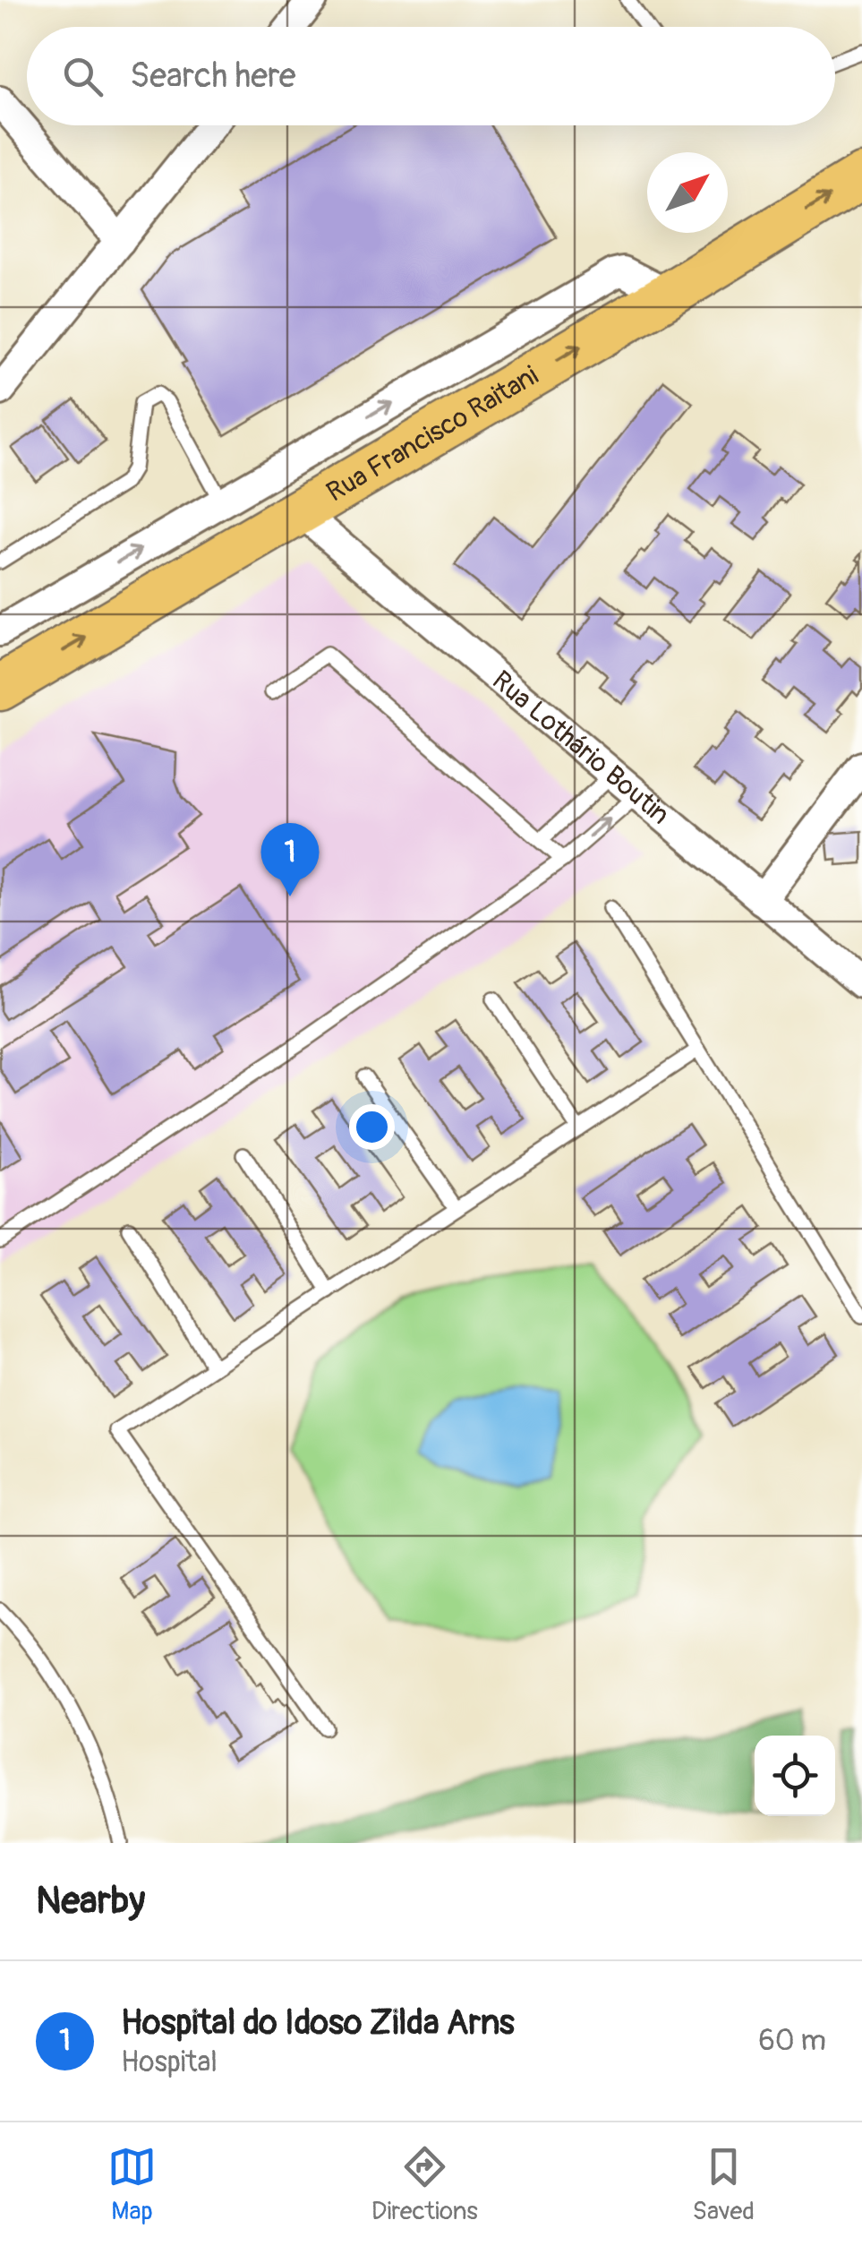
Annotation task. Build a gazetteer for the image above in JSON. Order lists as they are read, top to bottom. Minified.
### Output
{"streets":{"main road":["Rua Francisco Raitani"],"street":["Rua Lothário Boutin"]},"crossings":[["Rua Francisco Raitani","Rua Lothário Boutin"]],"one_way":["Rua Francisco Raitani"],"north":"top right","page":{"search":"Search here","pins":"1","heading":"Nearby","list":[{"mark":"1","name":"Hospital do Idoso Zilda Arns","note":"Hospital","value":"60 m"}],"nav":["Map","Directions","Saved"]}}
